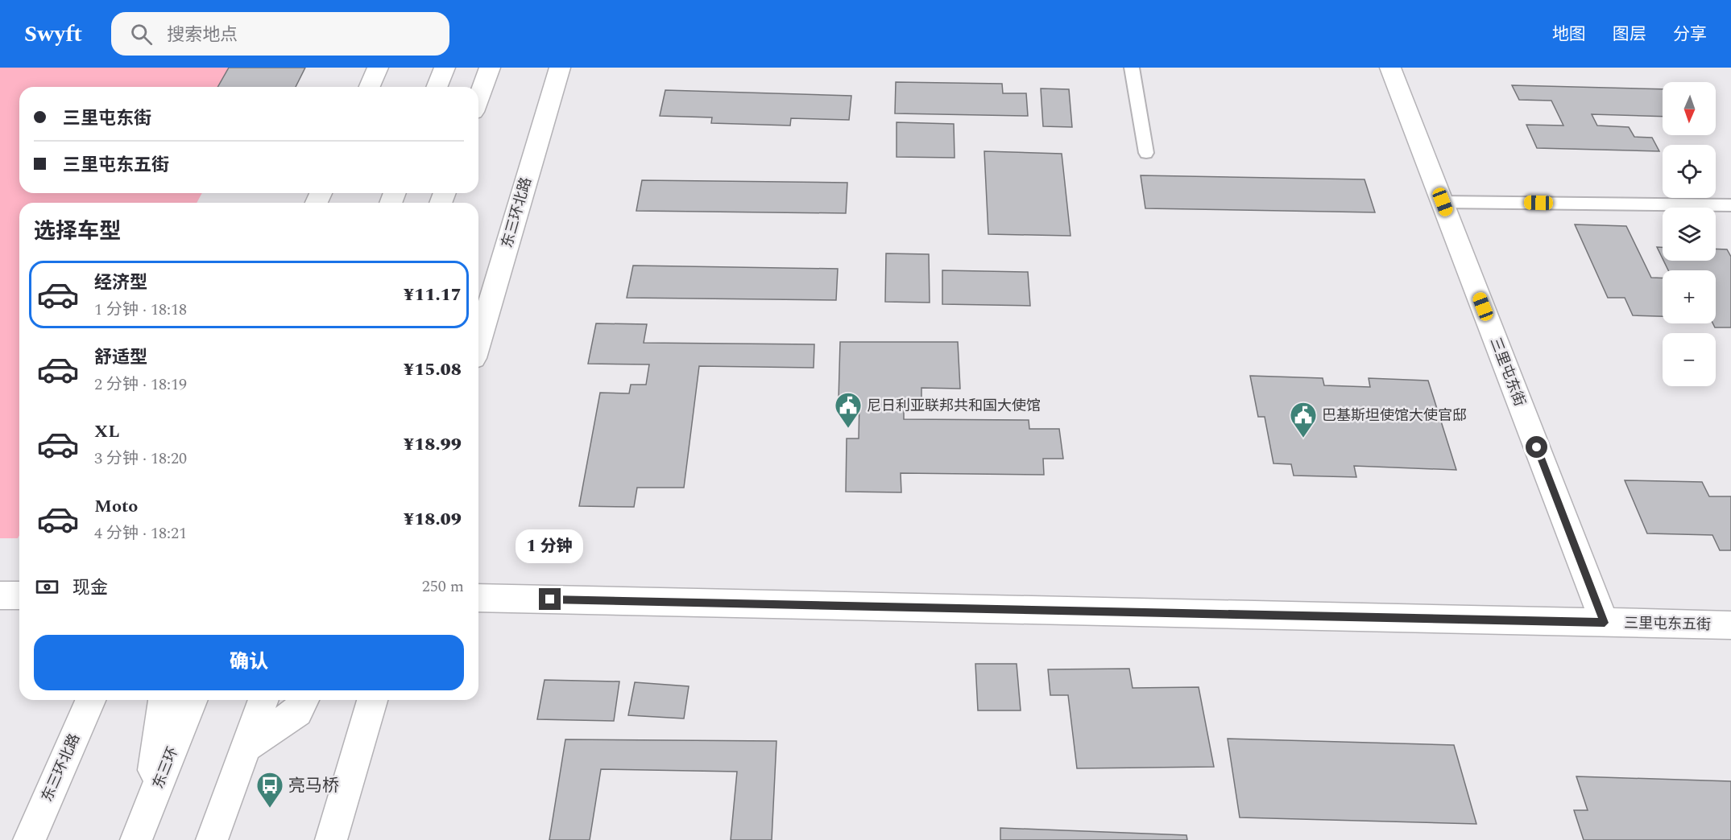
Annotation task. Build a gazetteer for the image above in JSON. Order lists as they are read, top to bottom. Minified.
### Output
{"streets":{"main road":["东三环北路","三里屯东街","三里屯东五街","东三环"]},"crossings":[["三里屯东街","三里屯东五街"]],"places":{"public building":["尼日利亚联邦共和国大使馆","巴基斯坦使馆大使官邸"],"bus stop":["亮马桥"]},"north":"bottom","page":{"header":"Swyft","search":"搜索地点","nav":["地图","图层","分享"],"map_buttons":["+","−"],"banner":["三里屯东街","三里屯东五街"],"heading":"选择车型","list":[{"name":"经济型","note":"1 分钟 · 18:18","value":"¥11.17"},{"name":"舒适型","note":"2 分钟 · 18:19","value":"¥15.08"},{"name":"XL","note":"3 分钟 · 18:20","value":"¥18.99"},{"name":"Moto","note":"4 分钟 · 18:21","value":"¥18.09"}],"bubble":"1 分钟","pay":["现金","250 m"],"buttons":"确认"}}
